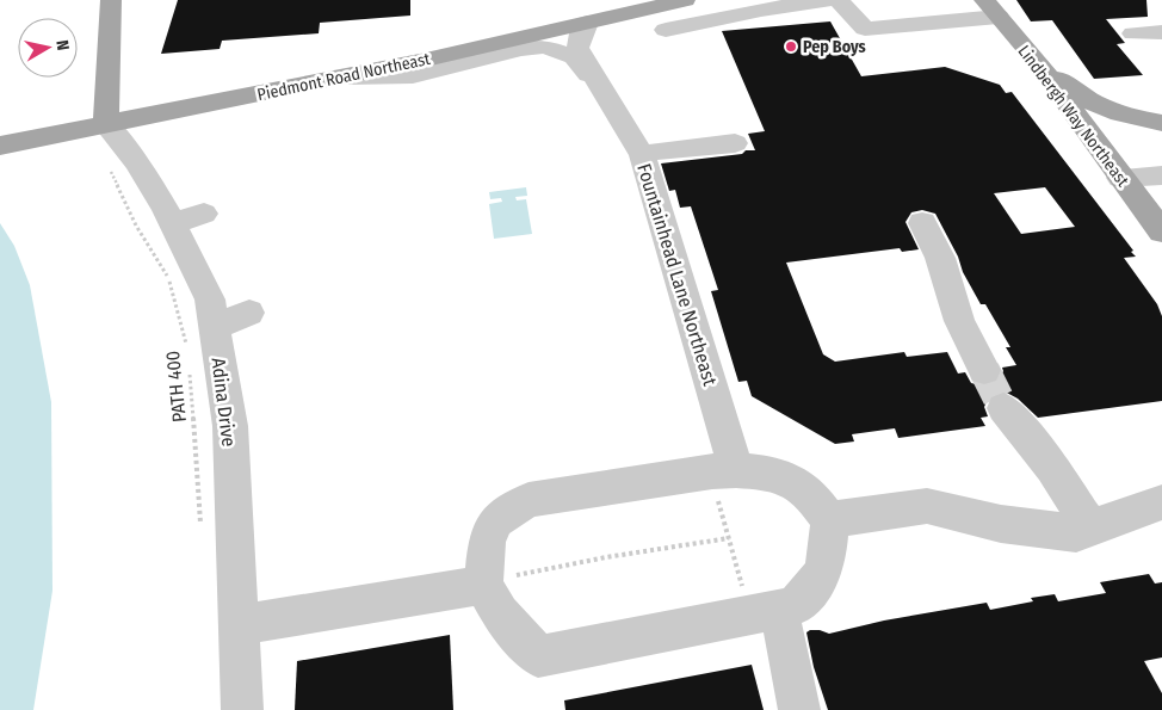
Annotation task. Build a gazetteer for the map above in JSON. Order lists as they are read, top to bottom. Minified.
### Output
{"streets":{"main road":["Piedmont Road Northeast","Lindbergh Way Northeast"],"street":["Fountainhead Lane Northeast","Adina Drive"],"path":["PATH 400"]},"crossings":[["Piedmont Road Northeast","Adina Drive"]],"places":["Pep Boys"],"north":"right"}
